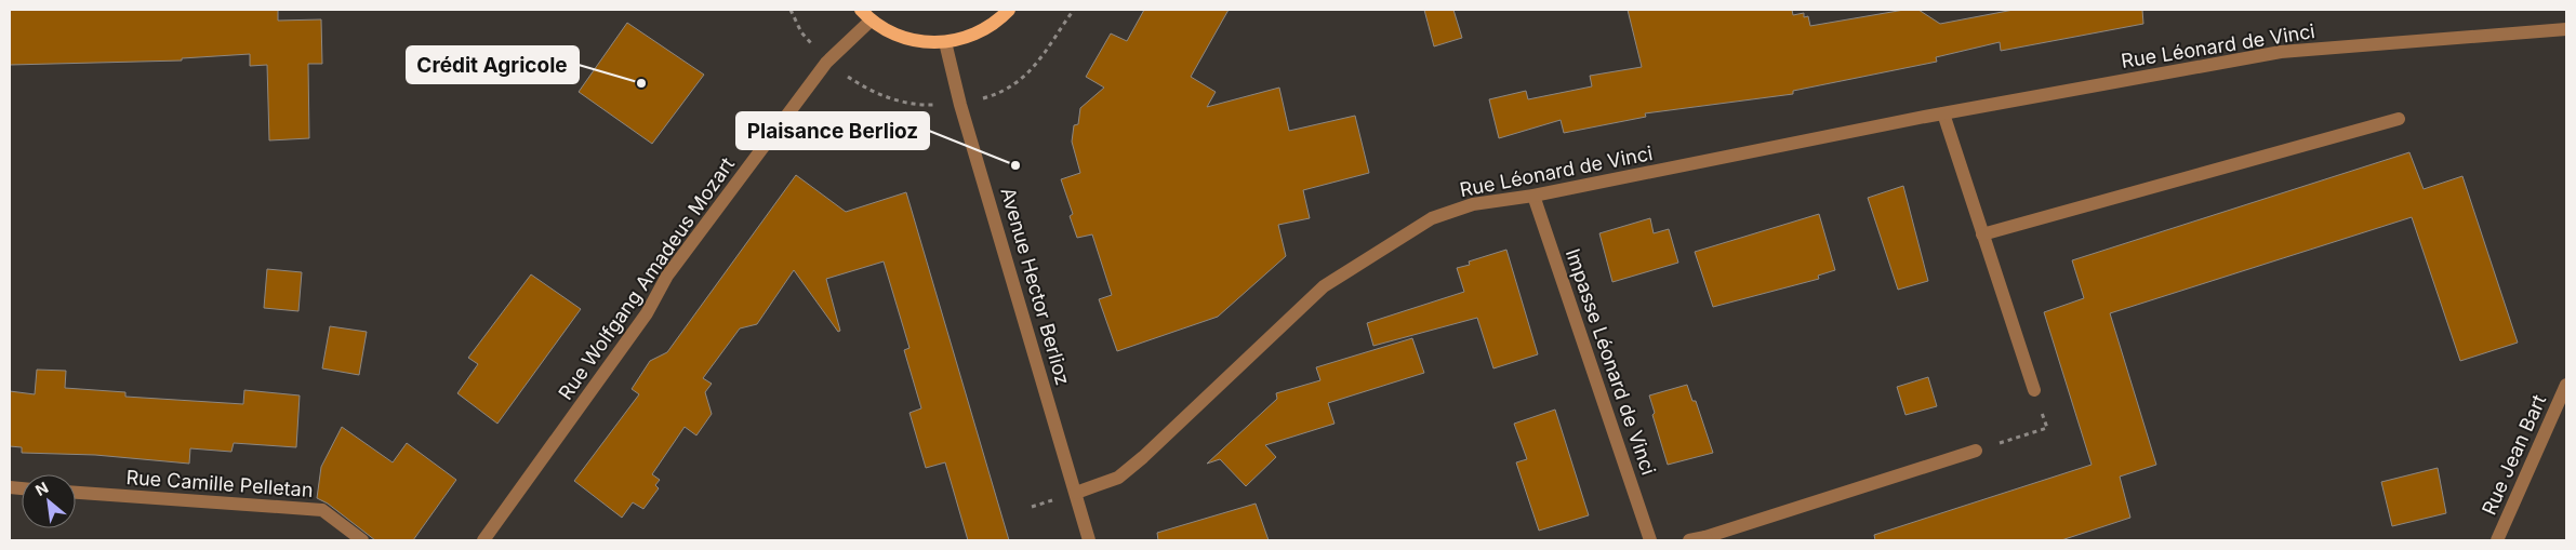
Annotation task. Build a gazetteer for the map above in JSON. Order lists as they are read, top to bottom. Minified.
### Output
{"streets":{"street":["Rue Léonard de Vinci","Rue Wolfgang Amadeus Mozart","Avenue Hector Berlioz","Impasse Léonard de Vinci","Rue Jean Bart","Rue Camille Pelletan"]},"crossings":[["Rue Léonard de Vinci","Avenue Hector Berlioz"],["Rue Léonard de Vinci","Impasse Léonard de Vinci"]],"places":["Crédit Agricole","Plaisance Berlioz"],"north":"top left"}
